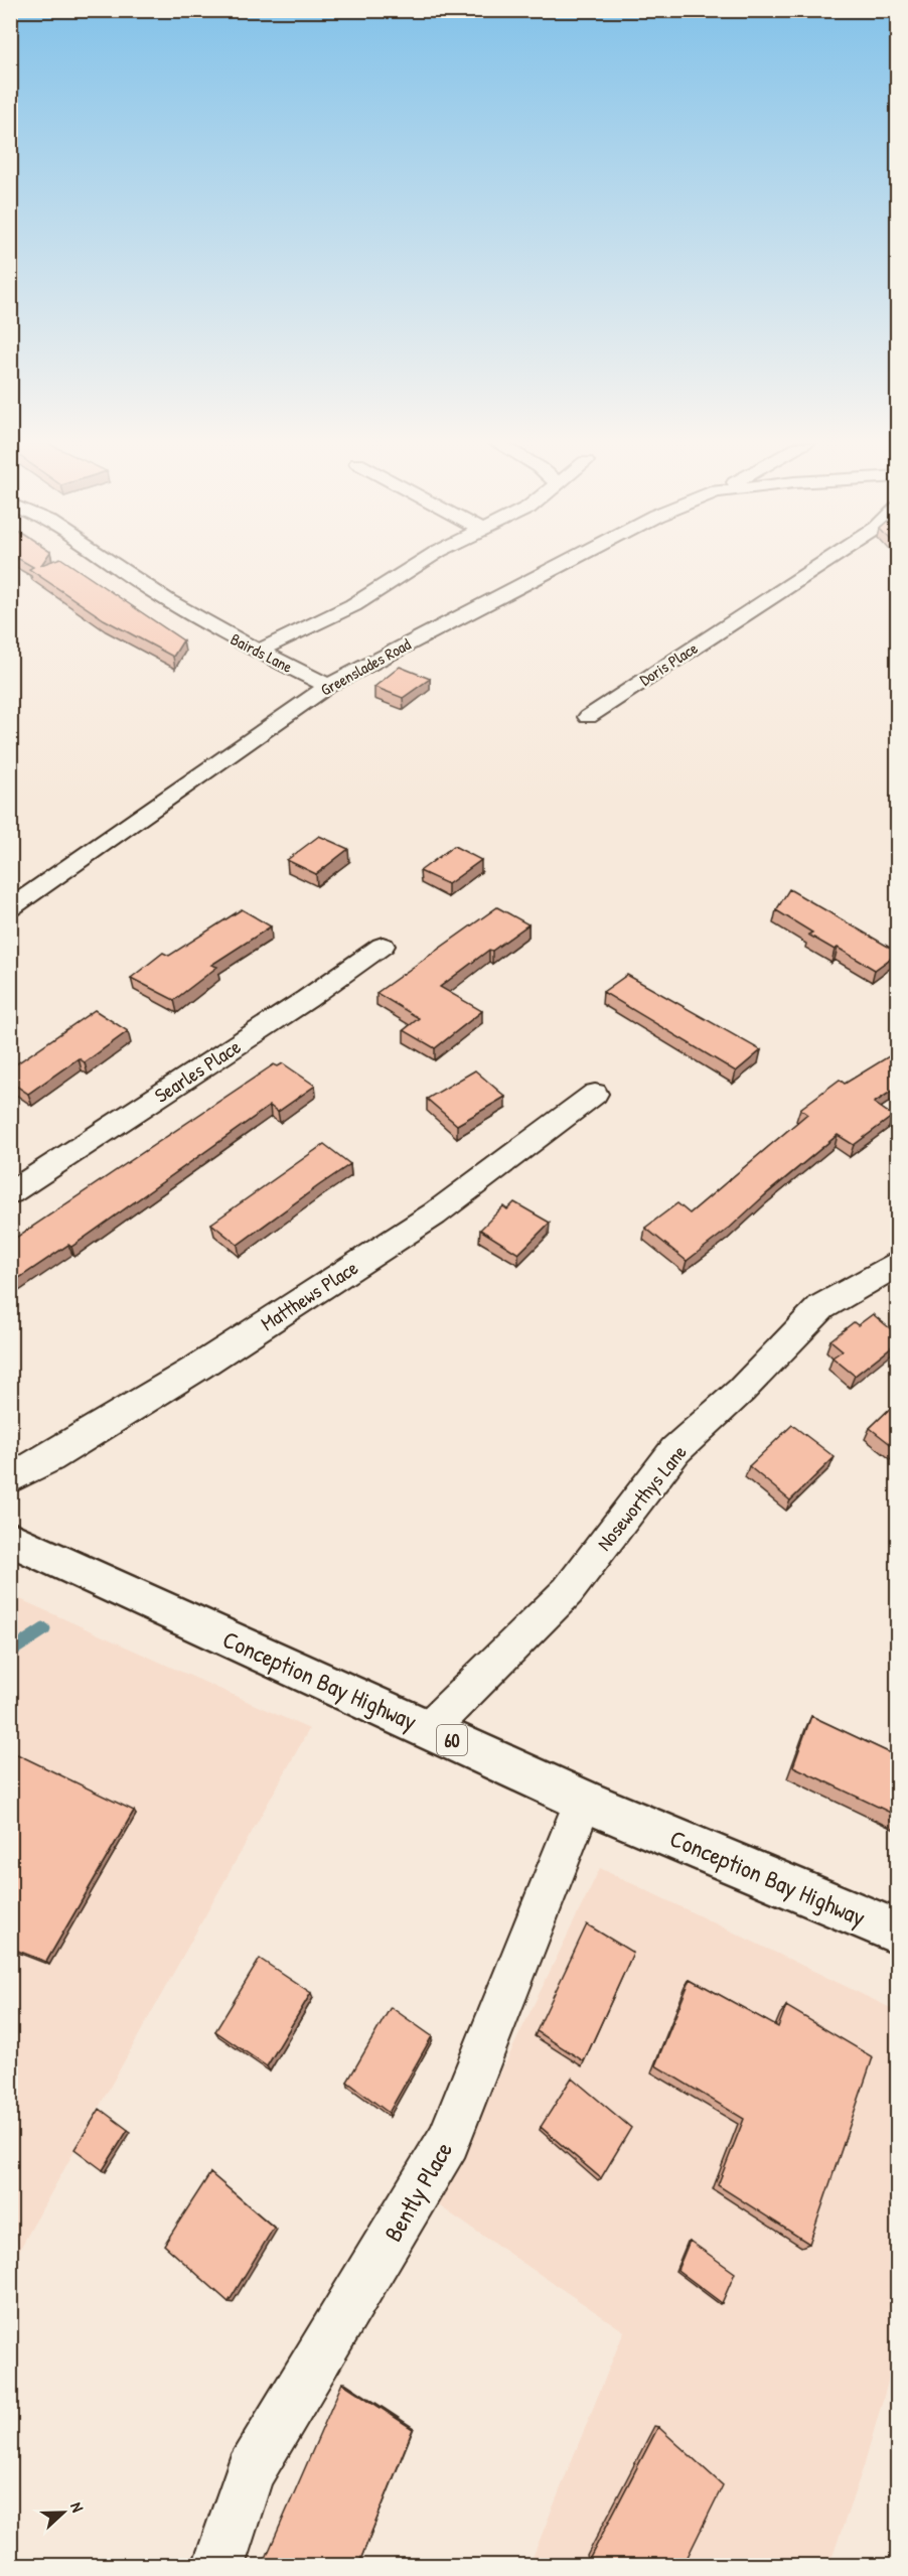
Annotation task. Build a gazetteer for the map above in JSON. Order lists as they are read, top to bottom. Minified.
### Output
{"streets":{"main road":["Conception Bay Highway","60"],"street":["Bairds Lane","Doris Place","Greenslades Road","Searles Place","Matthews Place","Noseworthys Lane","Bently Place"]},"crossings":[["Bairds Lane","Greenslades Road"],["Noseworthys Lane","Conception Bay Highway"],["Conception Bay Highway","Bently Place"]],"north":"right"}
